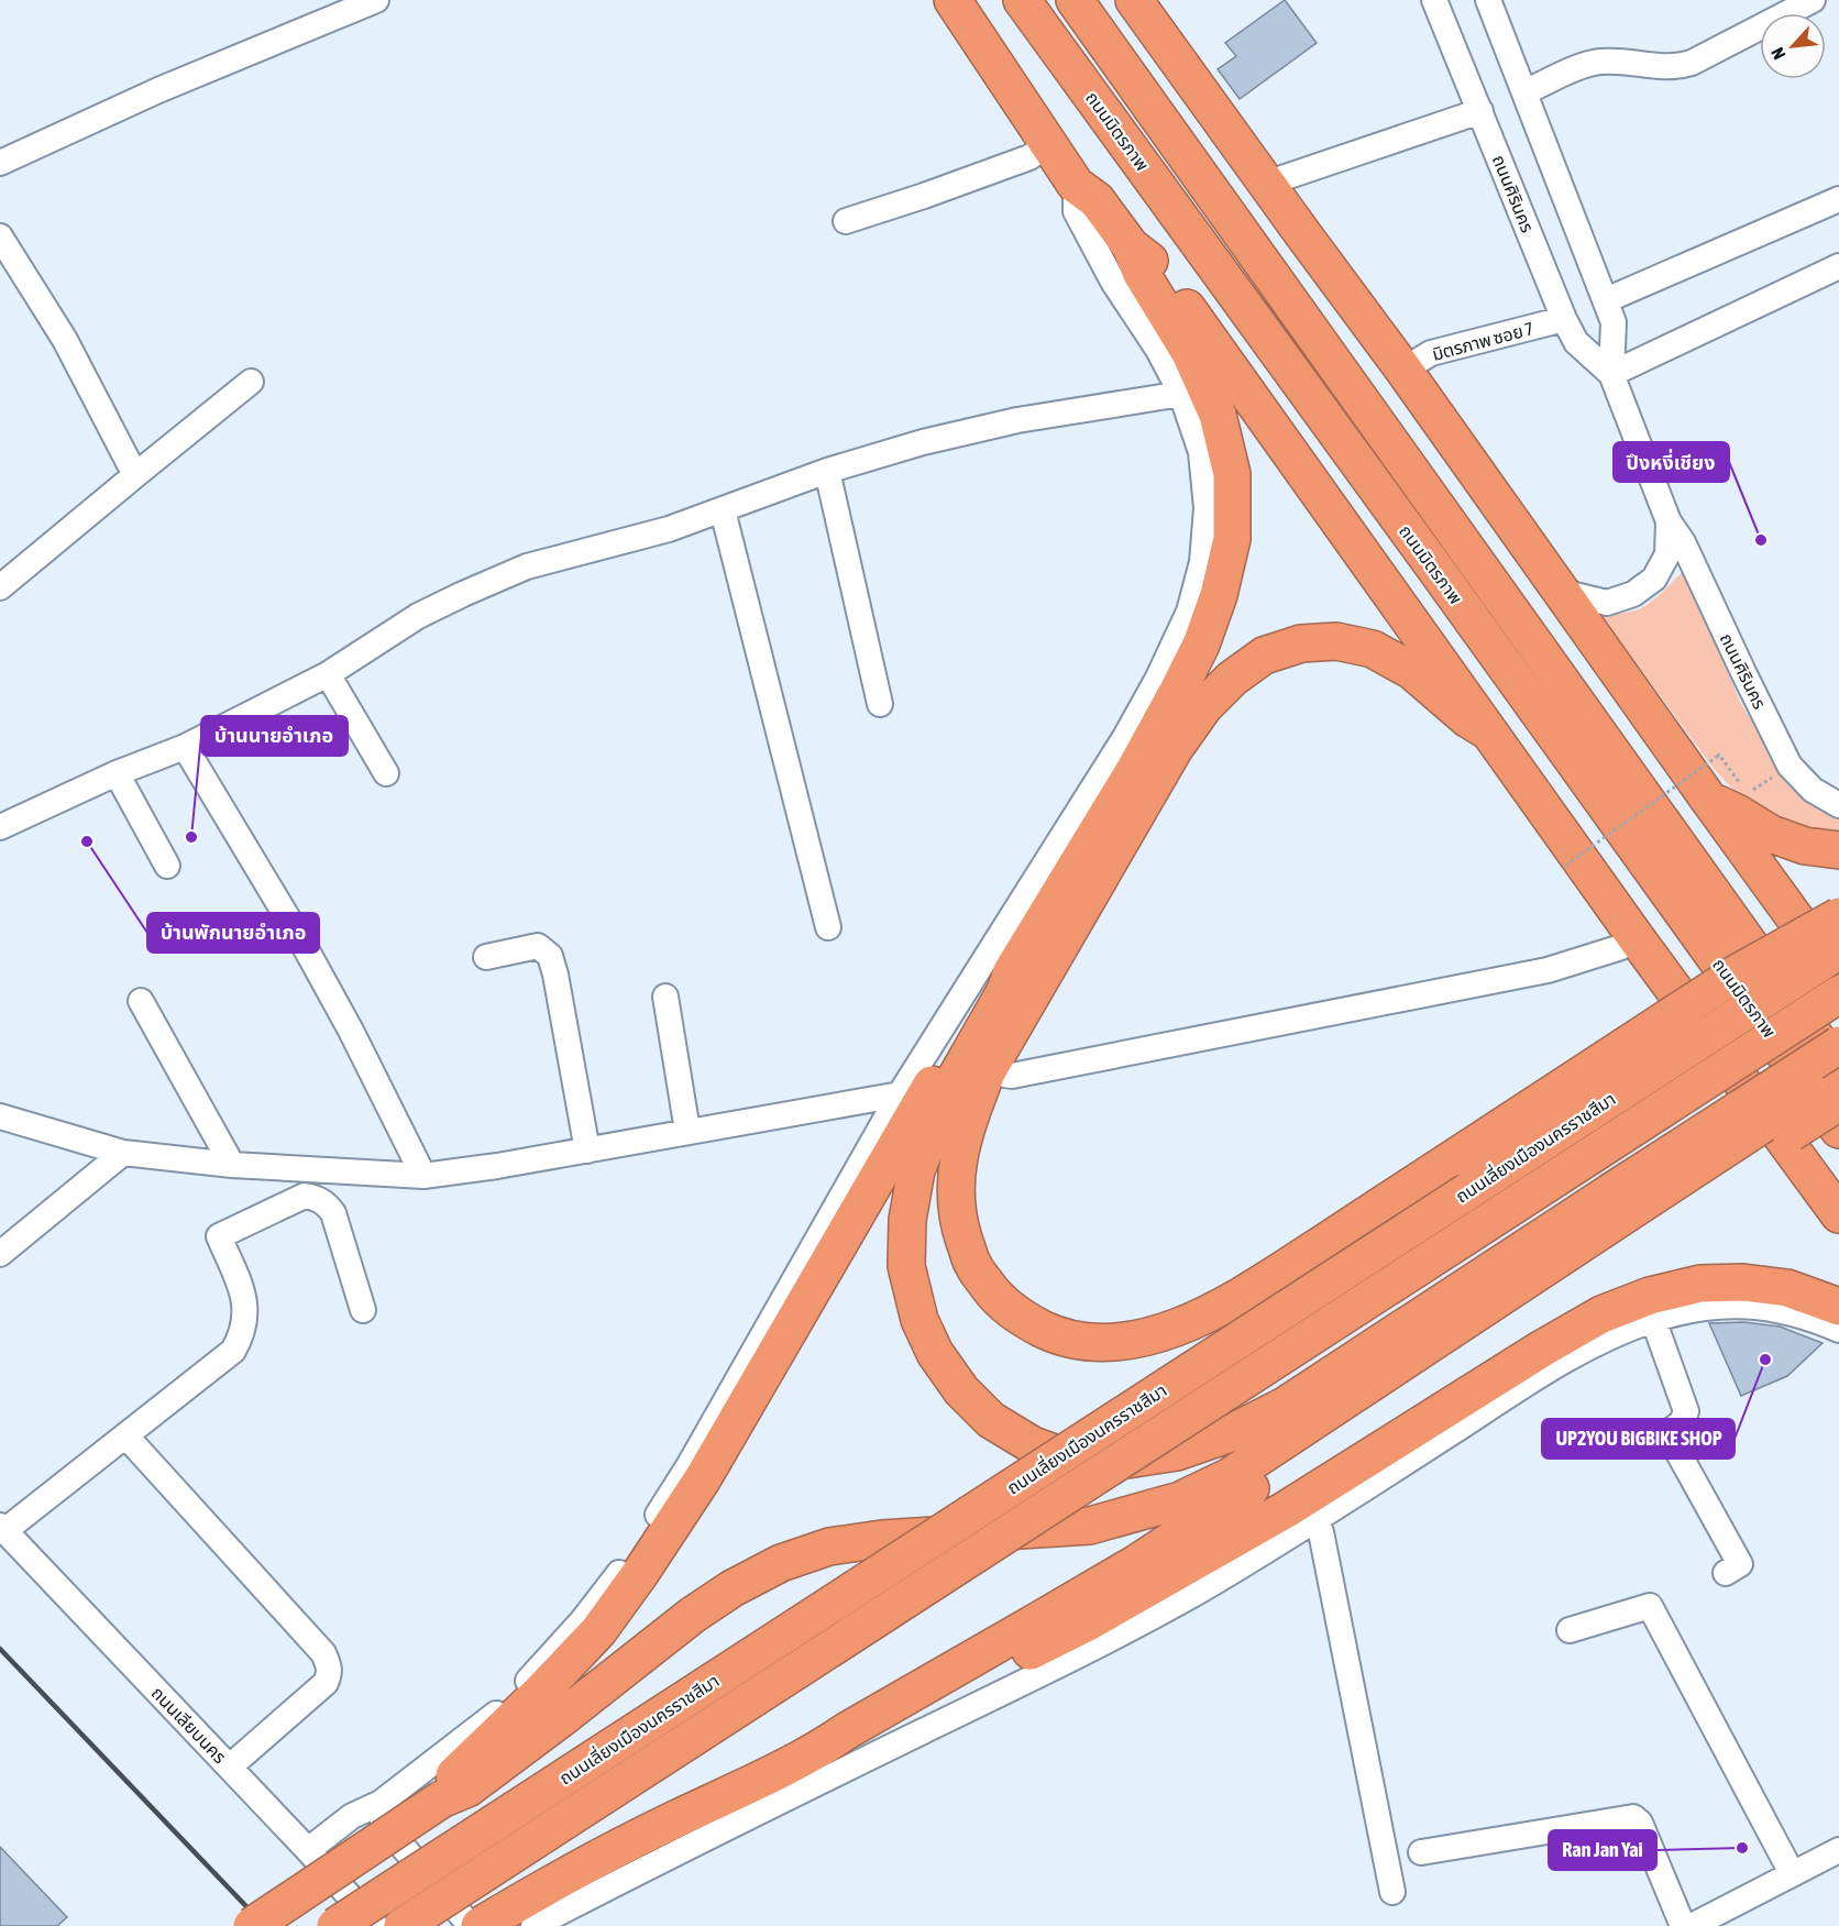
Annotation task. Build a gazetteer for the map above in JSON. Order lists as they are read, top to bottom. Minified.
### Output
{"streets":{"highway":["ถนนมิตรภาพ","ถนนเลี่ยงเมืองนครราชสีมา"],"street":["ถนนศิรินคร","มิตรภาพ ซอย 7","ถนนเลียบนคร"]},"crossings":[["ถนนศิรินคร","มิตรภาพ ซอย 7"]],"places":["ปึงหงี่เชียง","บ้านนายอำเภอ","บ้านพักนายอำเภอ","UP2YOU BIGBIKE SHOP","Ran Jan Yai"],"north":"bottom left"}
